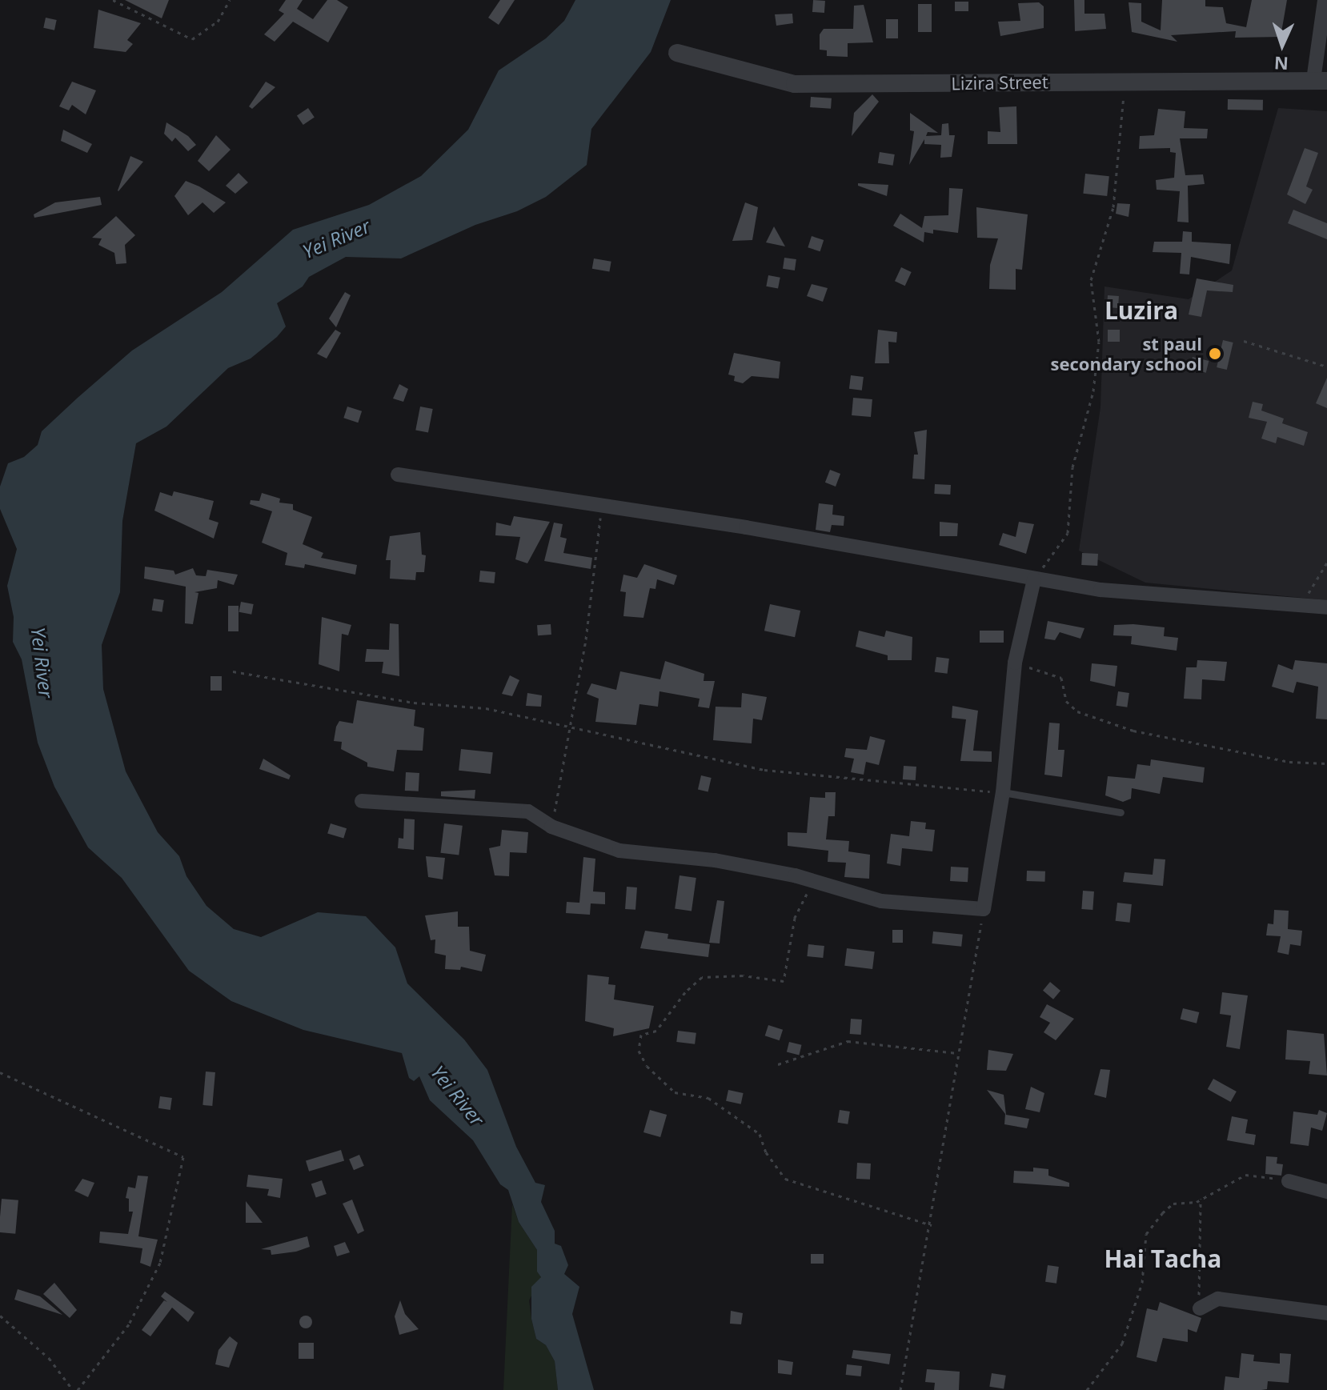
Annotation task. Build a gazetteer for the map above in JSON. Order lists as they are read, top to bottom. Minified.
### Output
{"streets":{"street":["Lizira Street"]},"districts":["Luzira","Hai Tacha"],"water":["Yei River"],"places":["st paul secondary school"],"north":"bottom"}
